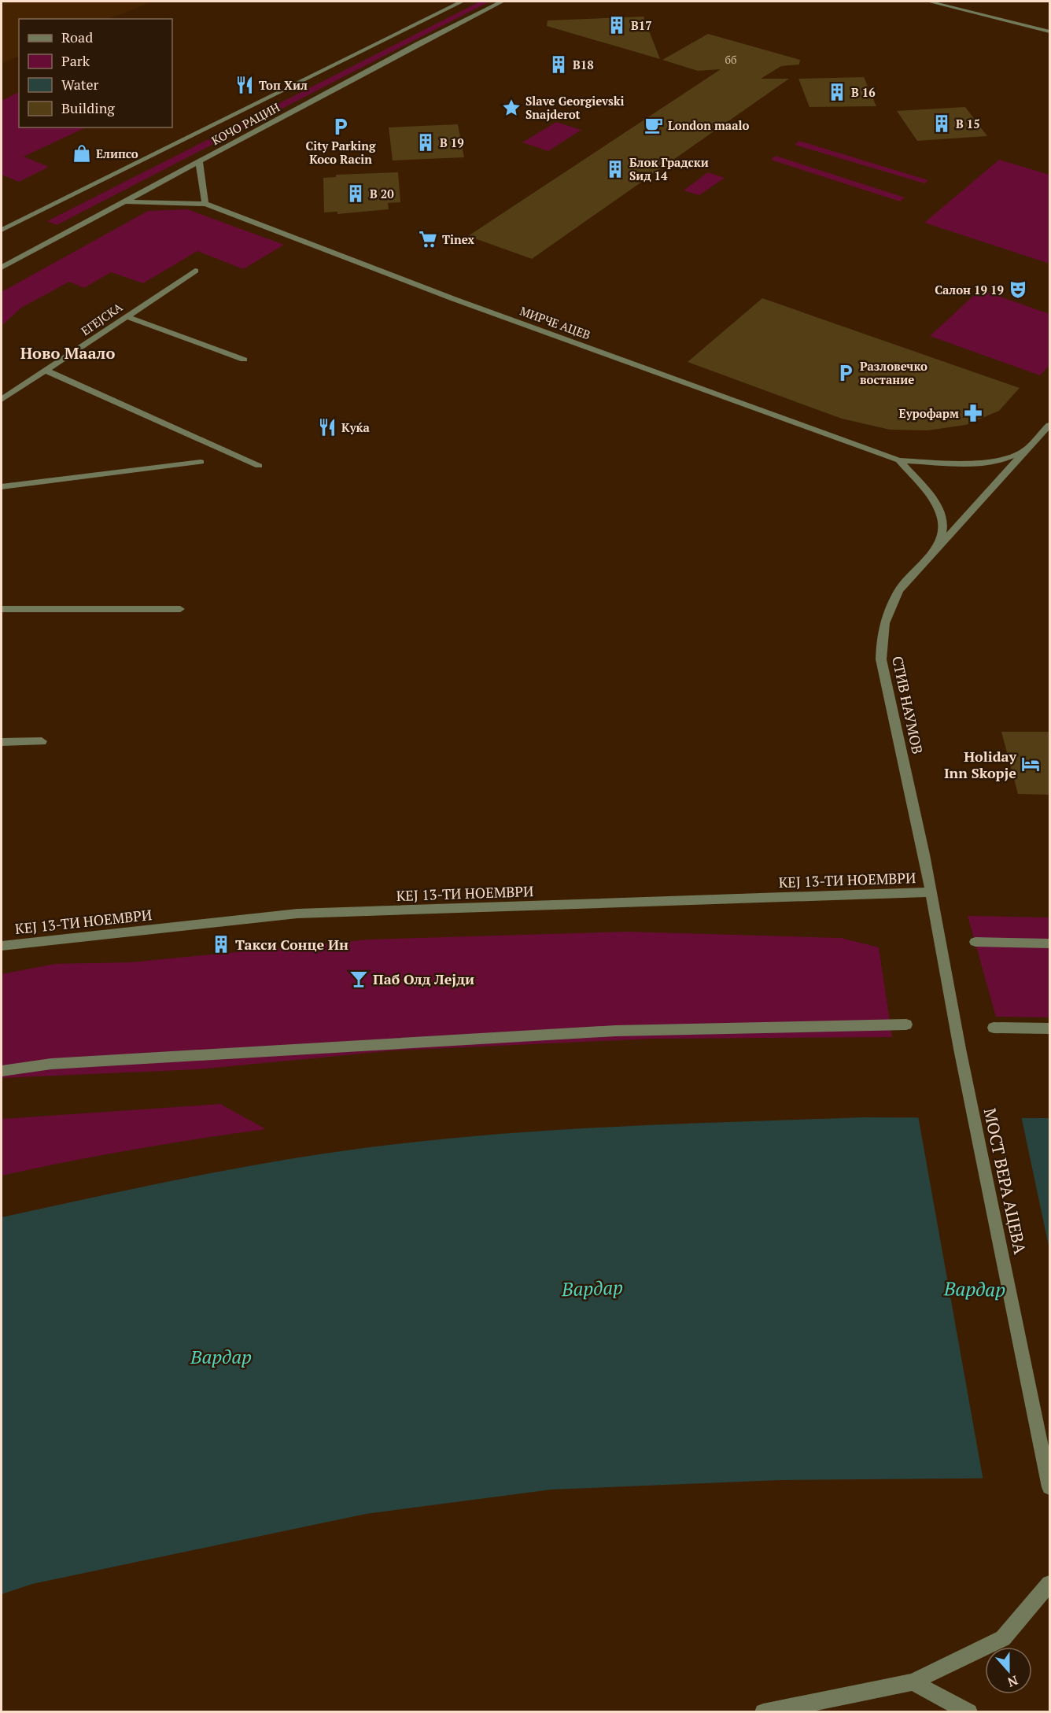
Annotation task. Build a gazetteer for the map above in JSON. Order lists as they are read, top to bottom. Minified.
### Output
{"streets":{"street":["КОЧО РАЦИН","ЕГЕЈСКА","МИРЧЕ АЦЕВ","СТИВ НАУМОВ","КЕЈ 13-ТИ НОЕМВРИ","МОСТ ВЕРА АЦЕВА"]},"crossings":[["КОЧО РАЦИН","МИРЧЕ АЦЕВ"],["МИРЧЕ АЦЕВ","СТИВ НАУМОВ"],["СТИВ НАУМОВ","КЕЈ 13-ТИ НОЕМВРИ"],["СТИВ НАУМОВ","МОСТ ВЕРА АЦЕВА"]],"districts":["Ново Маало"],"water":["Вардар"],"places":{"building":["B17","B18","B 16","B 15","B 19","Блок Градски Sид 14","B 20","Такси Сонце Ин"],"restaurant":["Топ Хил","Kуќа"],"place":["Slave Georgievski Snajderot"],"cafe":["London maalo"],"parking":["City Parking Koco Racin","Разловечко востание"],"shop":["Елипсо"],"supermarket":["Tinex"],"theatre":["Салон 19 19"],"pharmacy":["Еурофарм"],"hotel":["Holiday Inn Skopje"],"bar":["Паб Олд Лејди"]},"house_numbers":["бб"],"legend":["Road","Park","Water","Building"],"north":"bottom"}
